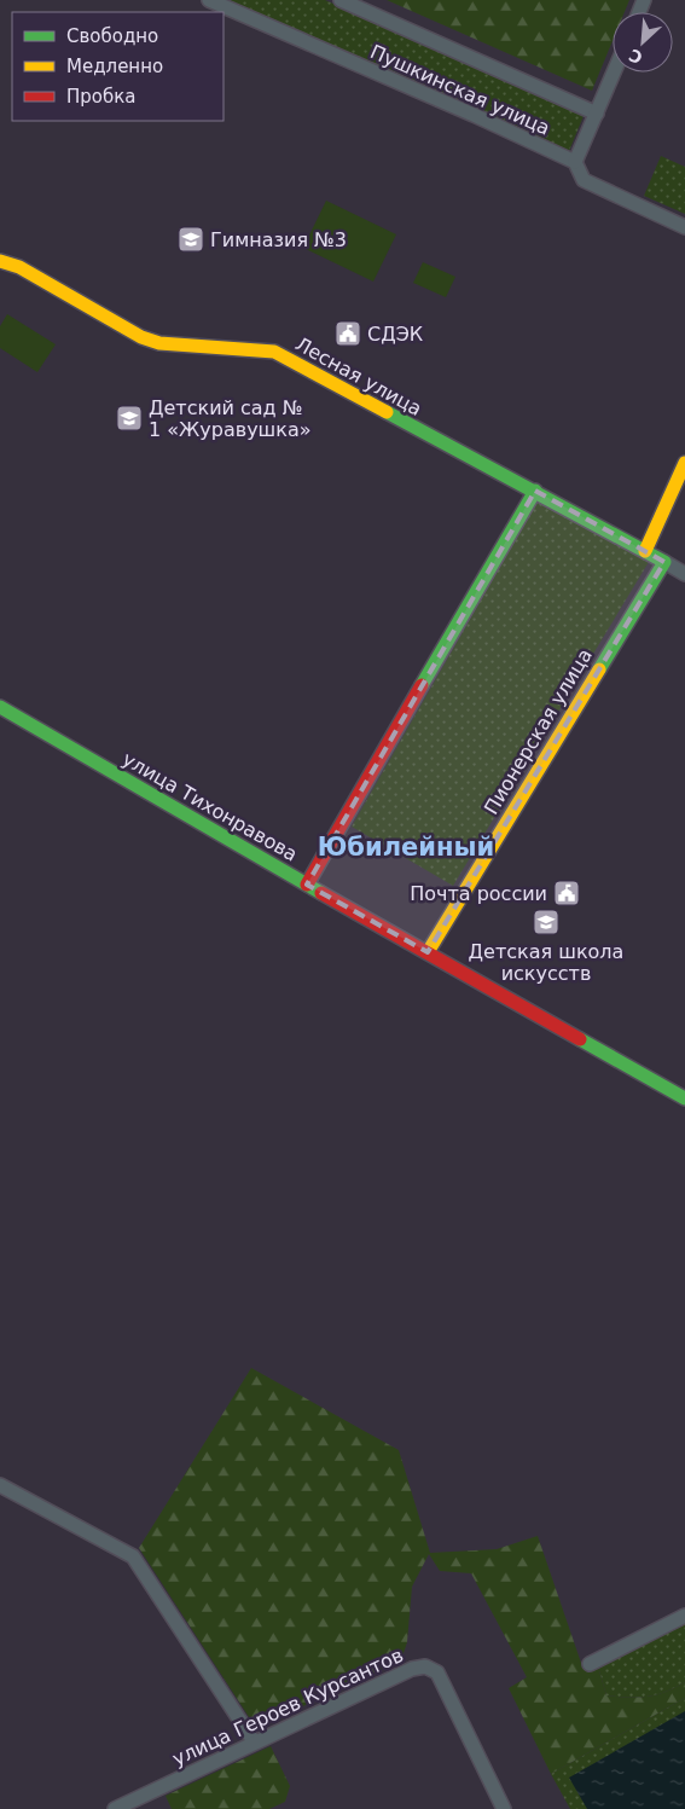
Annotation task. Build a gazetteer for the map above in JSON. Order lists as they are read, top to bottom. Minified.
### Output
{"streets":{"street":["Пушкинская улица","Лесная улица","Пионерская улица","улица Тихонравова","улица Героев Курсантов"]},"crossings":[["Лесная улица","Пионерская улица"],["Пионерская улица","улица Тихонравова"]],"districts":["Юбилейный"],"places":{"school or university":["Гимназия №3","Детский сад № 1 «Журавушка»","Детская школа искусств"],"public building":["СДЭК","Почта россии"]},"legend":["Свободно","Медленно","Пробка"],"north":"bottom left"}
